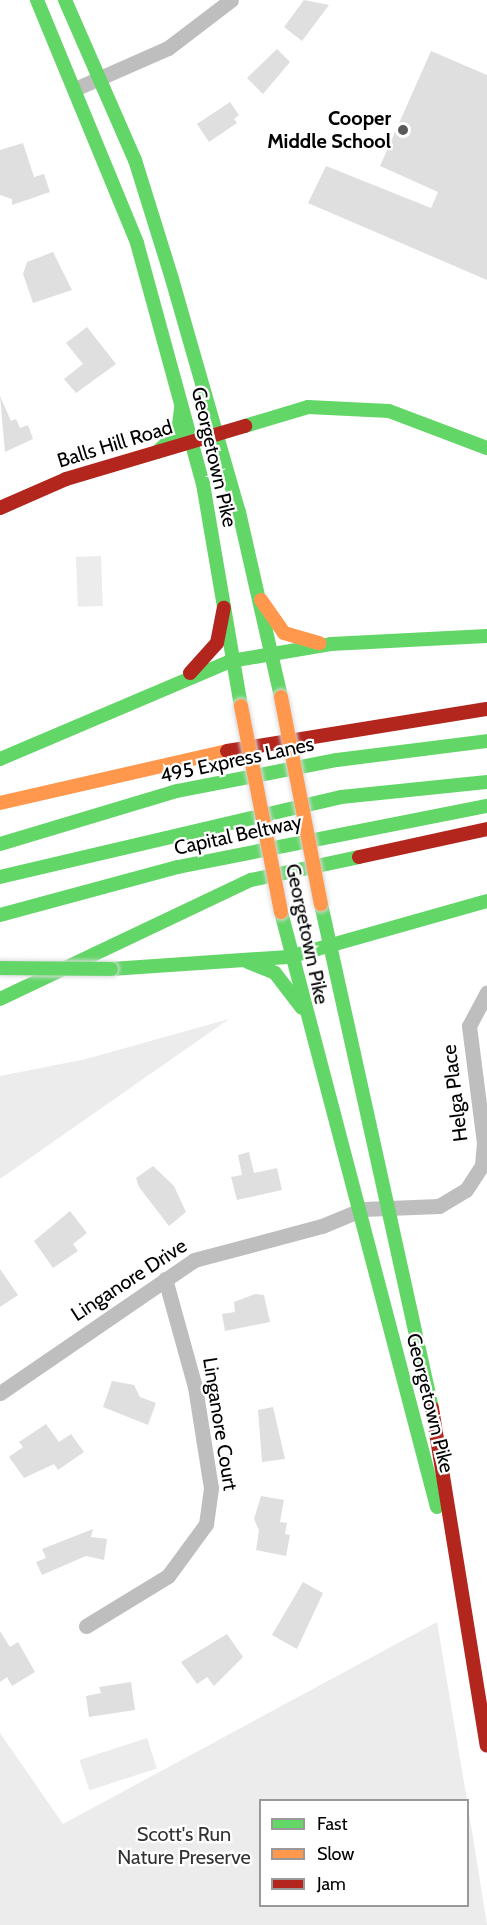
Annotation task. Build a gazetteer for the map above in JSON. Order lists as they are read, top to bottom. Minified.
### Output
{"streets":{"main road":["Balls Hill Road","Georgetown Pike","495 Express Lanes","Capital Beltway"],"street":["Helga Place","Linganore Drive","Linganore Court"]},"crossings":[["Balls Hill Road","Georgetown Pike"],["Georgetown Pike","Helga Place"],["Georgetown Pike","Linganore Drive"],["Helga Place","Linganore Drive"],["Linganore Drive","Linganore Court"]],"parks":["Scott's Run Nature Preserve"],"places":["Cooper Middle School"],"legend":["Fast","Slow","Jam"]}
